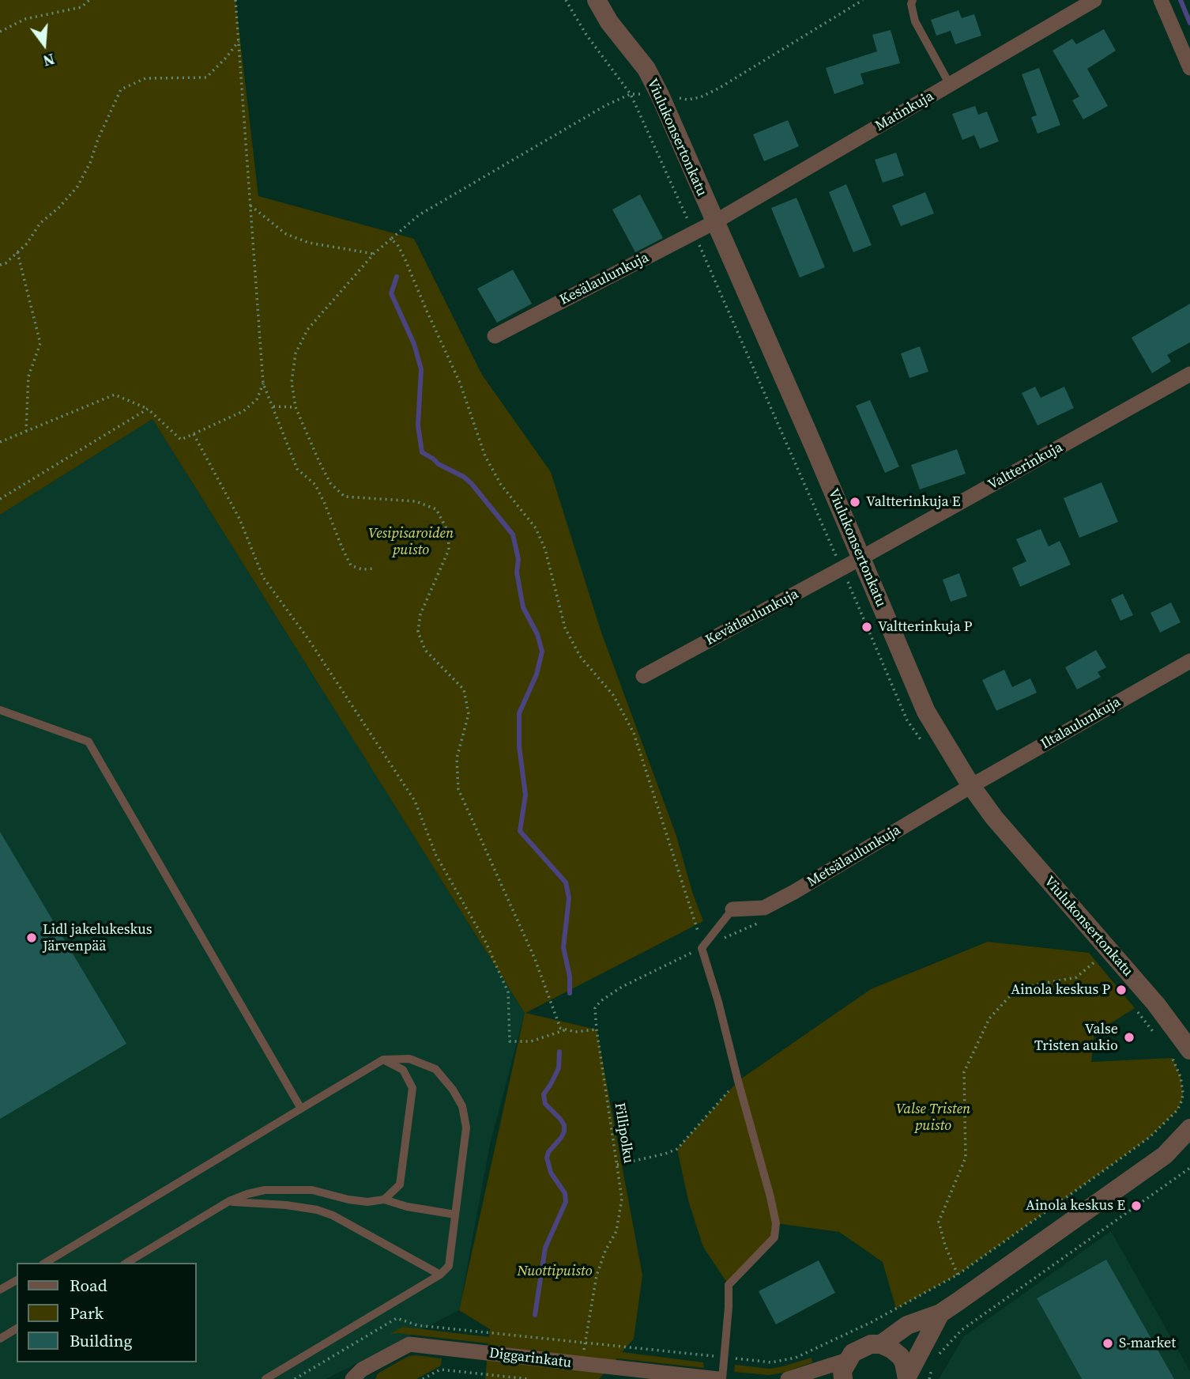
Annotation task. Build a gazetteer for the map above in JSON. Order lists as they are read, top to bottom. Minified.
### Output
{"streets":{"street":["Matinkuja","Viulukonsertonkatu","Kesälaulunkuja","Valtterinkuja","Kevätlaulunkuja","Iltalaulunkuja","Metsälaulunkuja","Diggarinkatu"],"path":["Fillipolku"]},"crossings":[["Matinkuja","Viulukonsertonkatu"],["Matinkuja","Kesälaulunkuja"],["Viulukonsertonkatu","Kesälaulunkuja"],["Viulukonsertonkatu","Valtterinkuja"],["Viulukonsertonkatu","Kevätlaulunkuja"],["Viulukonsertonkatu","Iltalaulunkuja"],["Viulukonsertonkatu","Metsälaulunkuja"],["Valtterinkuja","Kevätlaulunkuja"],["Iltalaulunkuja","Metsälaulunkuja"],["Fillipolku","Diggarinkatu"]],"parks":["Vesipisaroiden puisto","Valse Tristen puisto","Nuottipuisto"],"places":["Valtterinkuja E","Valtterinkuja P","Lidl jakelukeskus Järvenpää","Ainola keskus P","Valse Tristen aukio","Ainola keskus E","S-market"],"legend":["Road","Park","Building"],"north":"bottom"}
